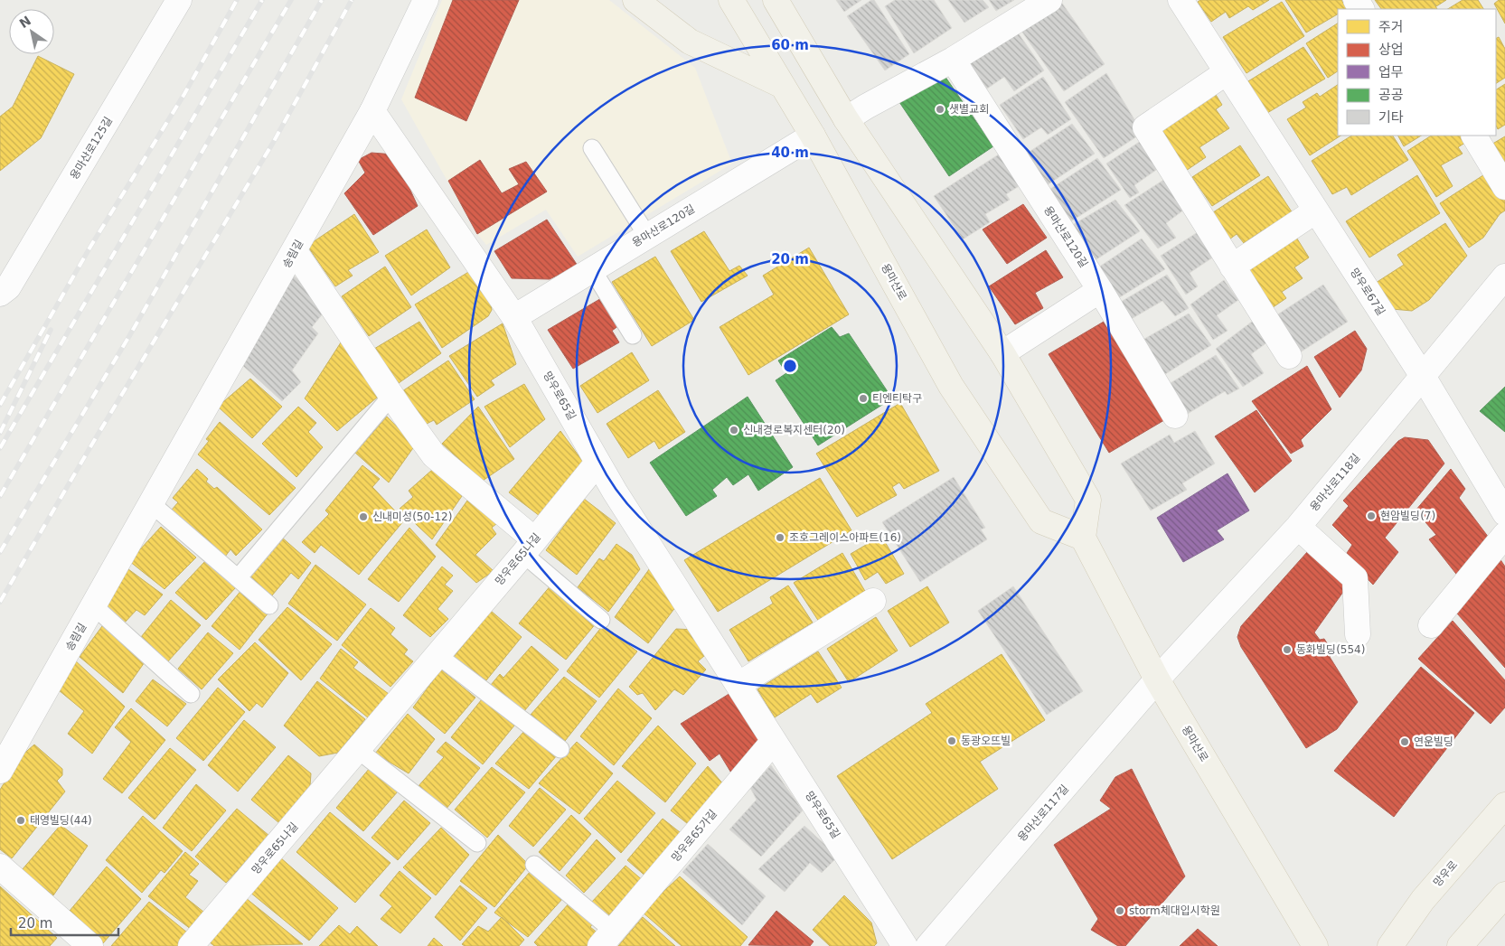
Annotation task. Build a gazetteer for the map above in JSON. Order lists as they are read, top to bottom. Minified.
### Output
{"streets":{"main road":["용마산로","망우로"],"street":["용마산로125길","용마산로120길","송림길","망우로67길","망우로65길","용마산로118길","망우로65나길","용마산로117길","망우로65가길"]},"crossings":[["용마산로120길","용마산로"],["용마산로120길","망우로65길"],["송림길","망우로65길"],["용마산로","용마산로118길"],["용마산로","용마산로117길"],["망우로67길","용마산로118길"],["망우로65길","망우로65나길"],["망우로65길","망우로65가길"],["용마산로118길","용마산로117길"]],"places":["샛별교회","티엔티탁구","신내경로복지센터(20)","현암빌딩(7)","신내미성(50-12)","조호그레이스아파트(16)","동화빌딩(554)","동광오뜨빌","연운빌딩","태영빌딩(44)","storm체대입시학원"],"legend":["주거","상업","업무","공공","기타"],"scale_bar":"20 m","north":"top left","rings":["60 m","40 m","20 m"]}
